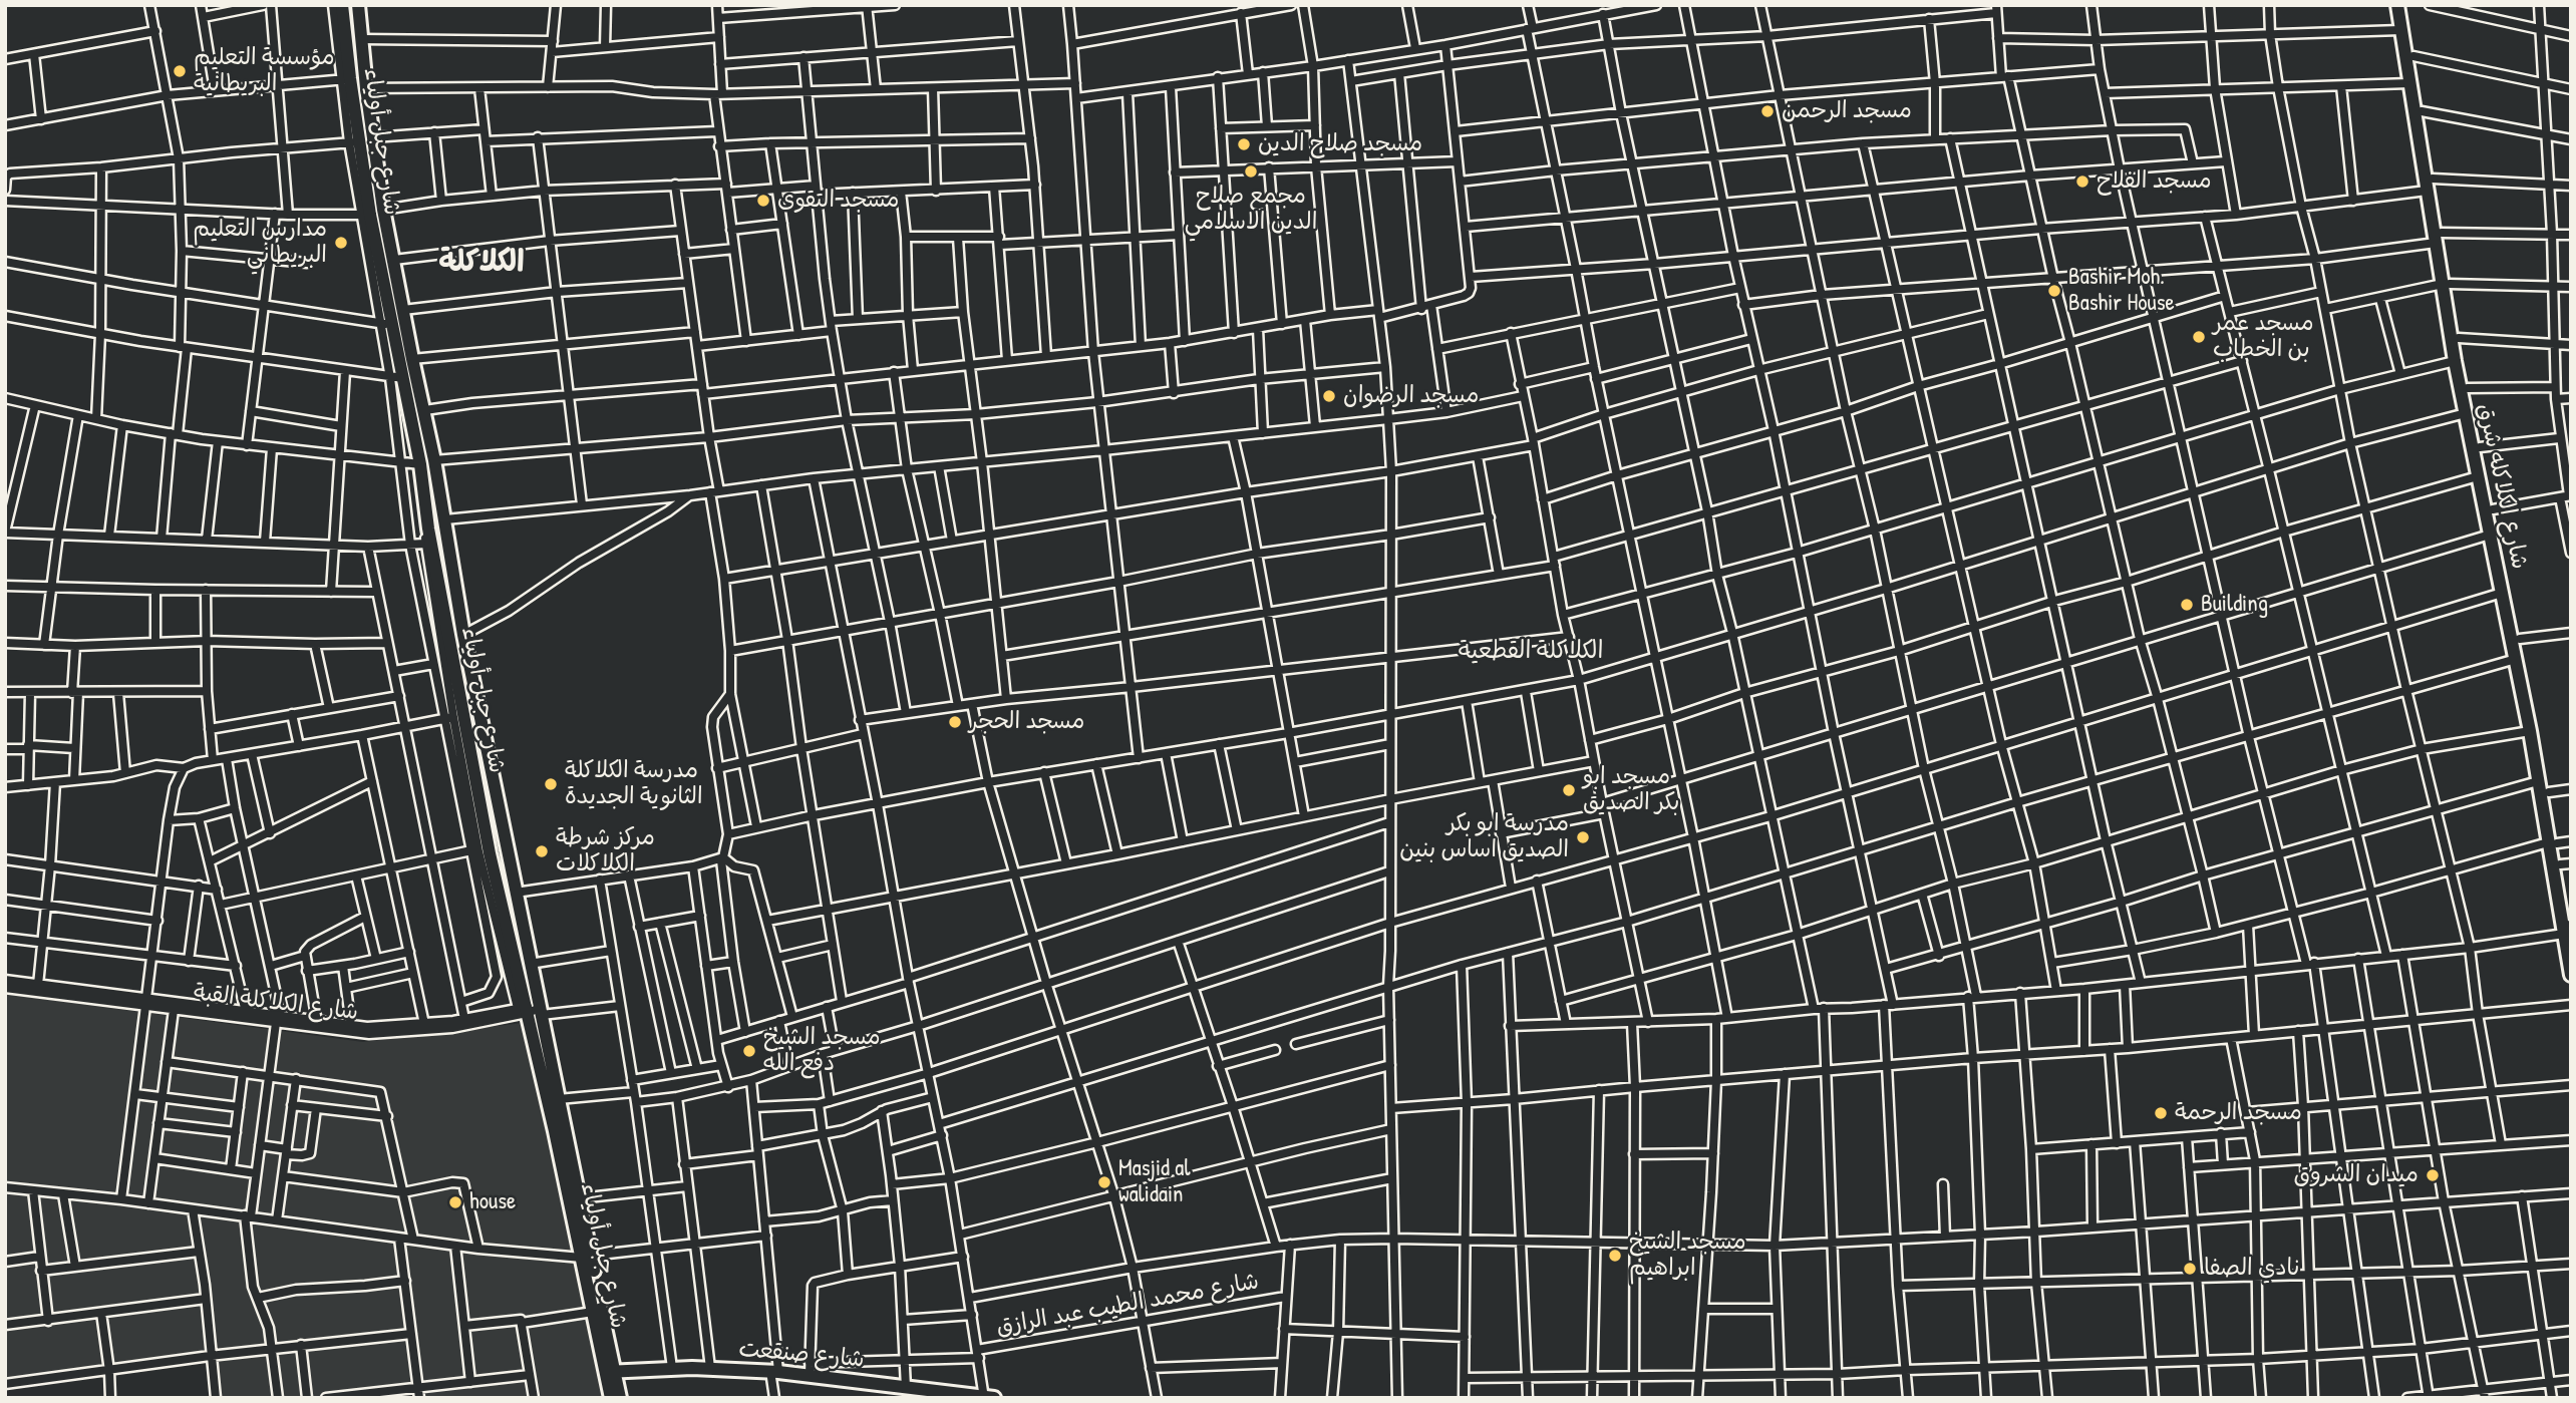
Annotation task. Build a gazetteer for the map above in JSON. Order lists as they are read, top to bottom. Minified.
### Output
{"streets":{"main road":["شارع جبل أولياء","شارع الكلاكله شرق","شارع صنقعت"],"street":["شارع الكلاكلة القبة","شارع محمد الطيب عبد الرازق"]},"crossings":[["شارع جبل أولياء","شارع الكلاكلة القبة"],["شارع جبل أولياء","شارع صنقعت"],["شارع محمد الطيب عبد الرازق","شارع صنقعت"]],"districts":["الكلاكلة","الكلاكلة القطعية"],"places":["مؤسسة التعليم البريطانية","مسجد الرحمن","مسجد صلاح الدين","مجمع صلاح الدين الاسلامي","مسجد الفلاح","مسجد التقوى","مدارس التعليم البريطاني","Bashir Moh. Bashir House","مسجد عمر بن الخطاب","مسجد الرضوان","Building","مسجد الحجر","مدرسة الكلاكلة الثانوية الجديدة","مسجد ابو بكر الصديق","مدرسة ابو بكر الصديق اساس بنين","مركز شرطة الكلاكلات","مسجد الشيخ دفع الله","مسجد الرحمة","ميدان الشروق","Masjid al walidain","house","مسجد الشيخ ابراهيم","نادي الصفا"]}
